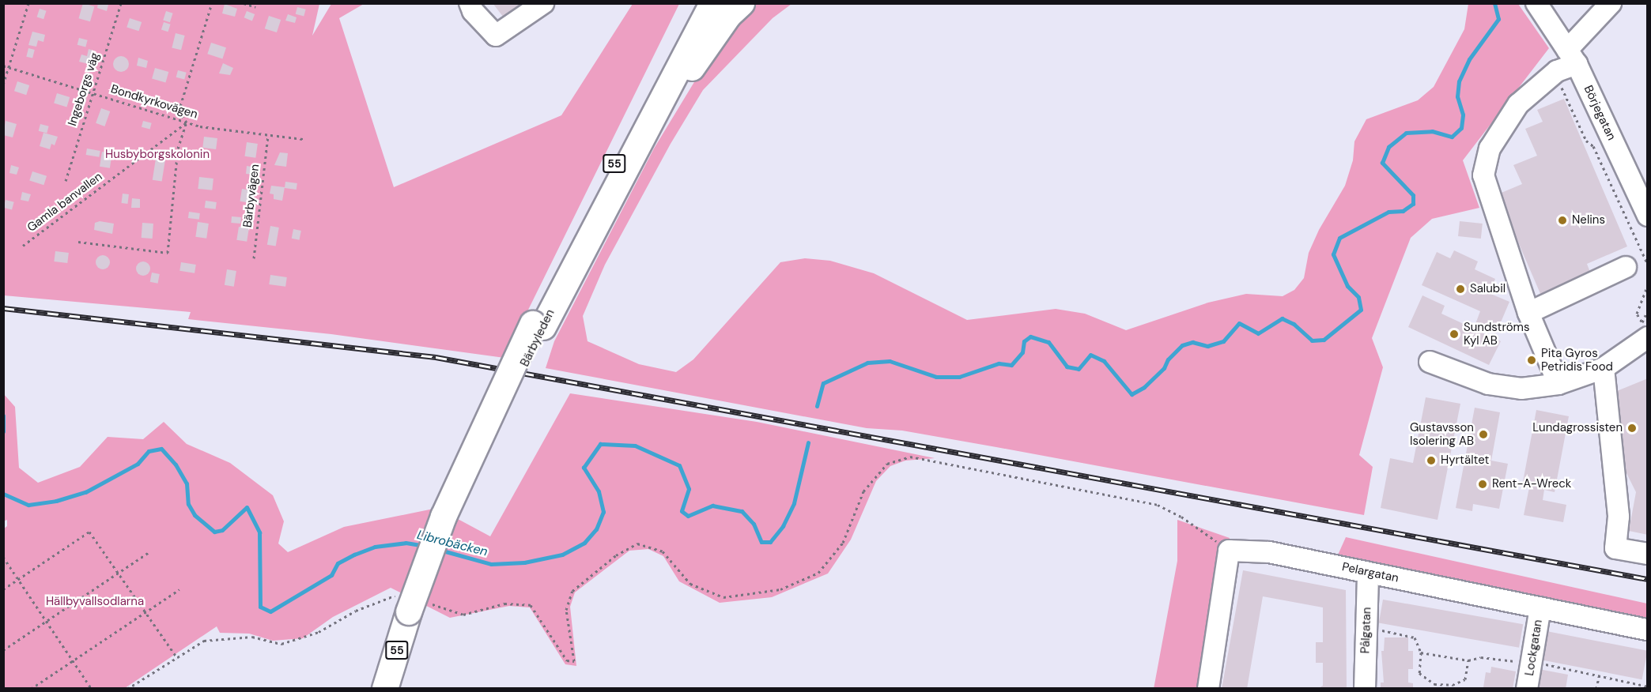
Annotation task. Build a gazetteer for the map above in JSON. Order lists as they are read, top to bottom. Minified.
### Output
{"streets":{"main road":["55","Bärbyleden"],"street":["Börjegatan","Pelargatan","Pålgatan","Lockgatan"],"path":["Ingeborgs väg","Bondkyrkovägen","Bärbyvägen","Gamla banvallen"]},"crossings":[["Ingeborgs väg","Bondkyrkovägen"],["Bondkyrkovägen","Bärbyvägen"],["Bondkyrkovägen","Gamla banvallen"],["Pelargatan","Pålgatan"],["Pelargatan","Lockgatan"]],"water":["Librobäcken"],"parks":["Husbyborgskolonin","Hällbyvallsodlarna"],"places":["Nelins","Salubil","Sundströms Kyl AB","Pita Gyros Petridis Food","Lundagrossisten","Gustavsson Isolering AB","Hyrtältet","Rent-A-Wreck"]}
